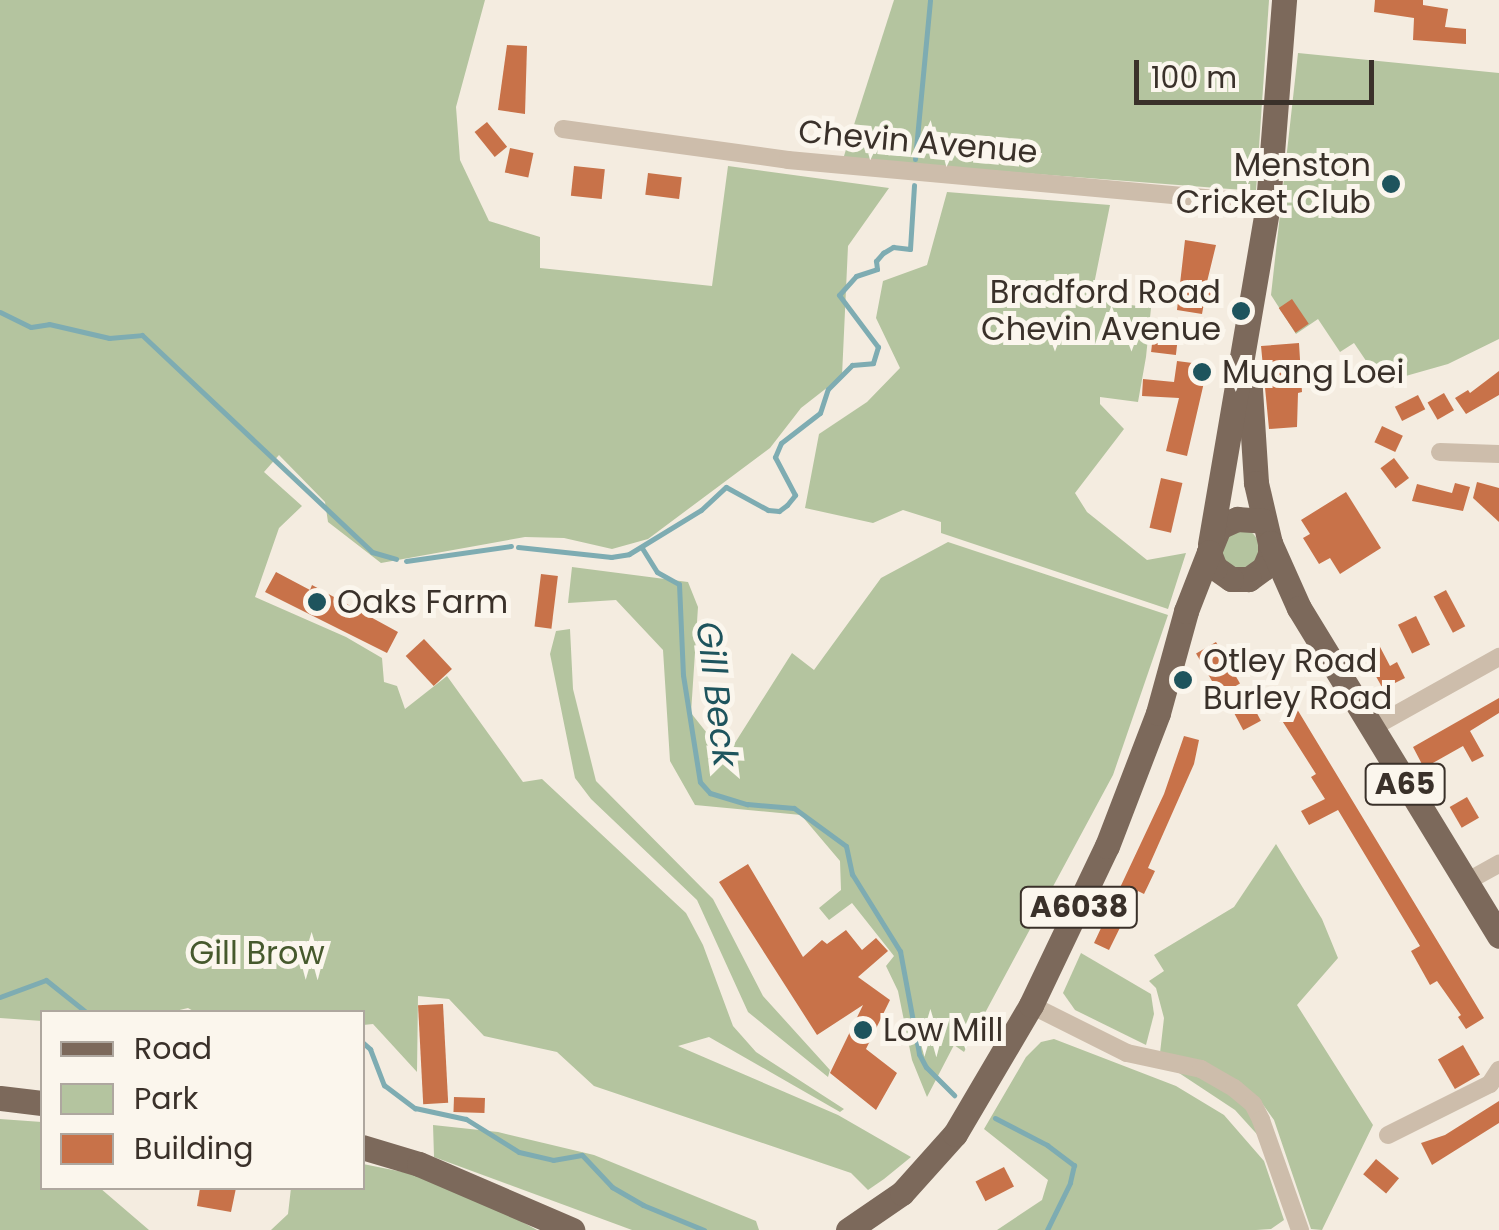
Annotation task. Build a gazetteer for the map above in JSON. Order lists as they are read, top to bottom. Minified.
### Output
{"streets":{"main road":["A65","A6038"],"street":["Chevin Avenue"]},"crossings":[["Chevin Avenue","A65"],["A65","A6038"]],"water":["Gill Beck"],"parks":["Gill Brow"],"places":["Menston Cricket Club","Bradford Road Chevin Avenue","Muang Loei","Oaks Farm","Otley Road Burley Road","Low Mill"],"legend":["Road","Park","Building"],"scale_bar":"100 m"}
